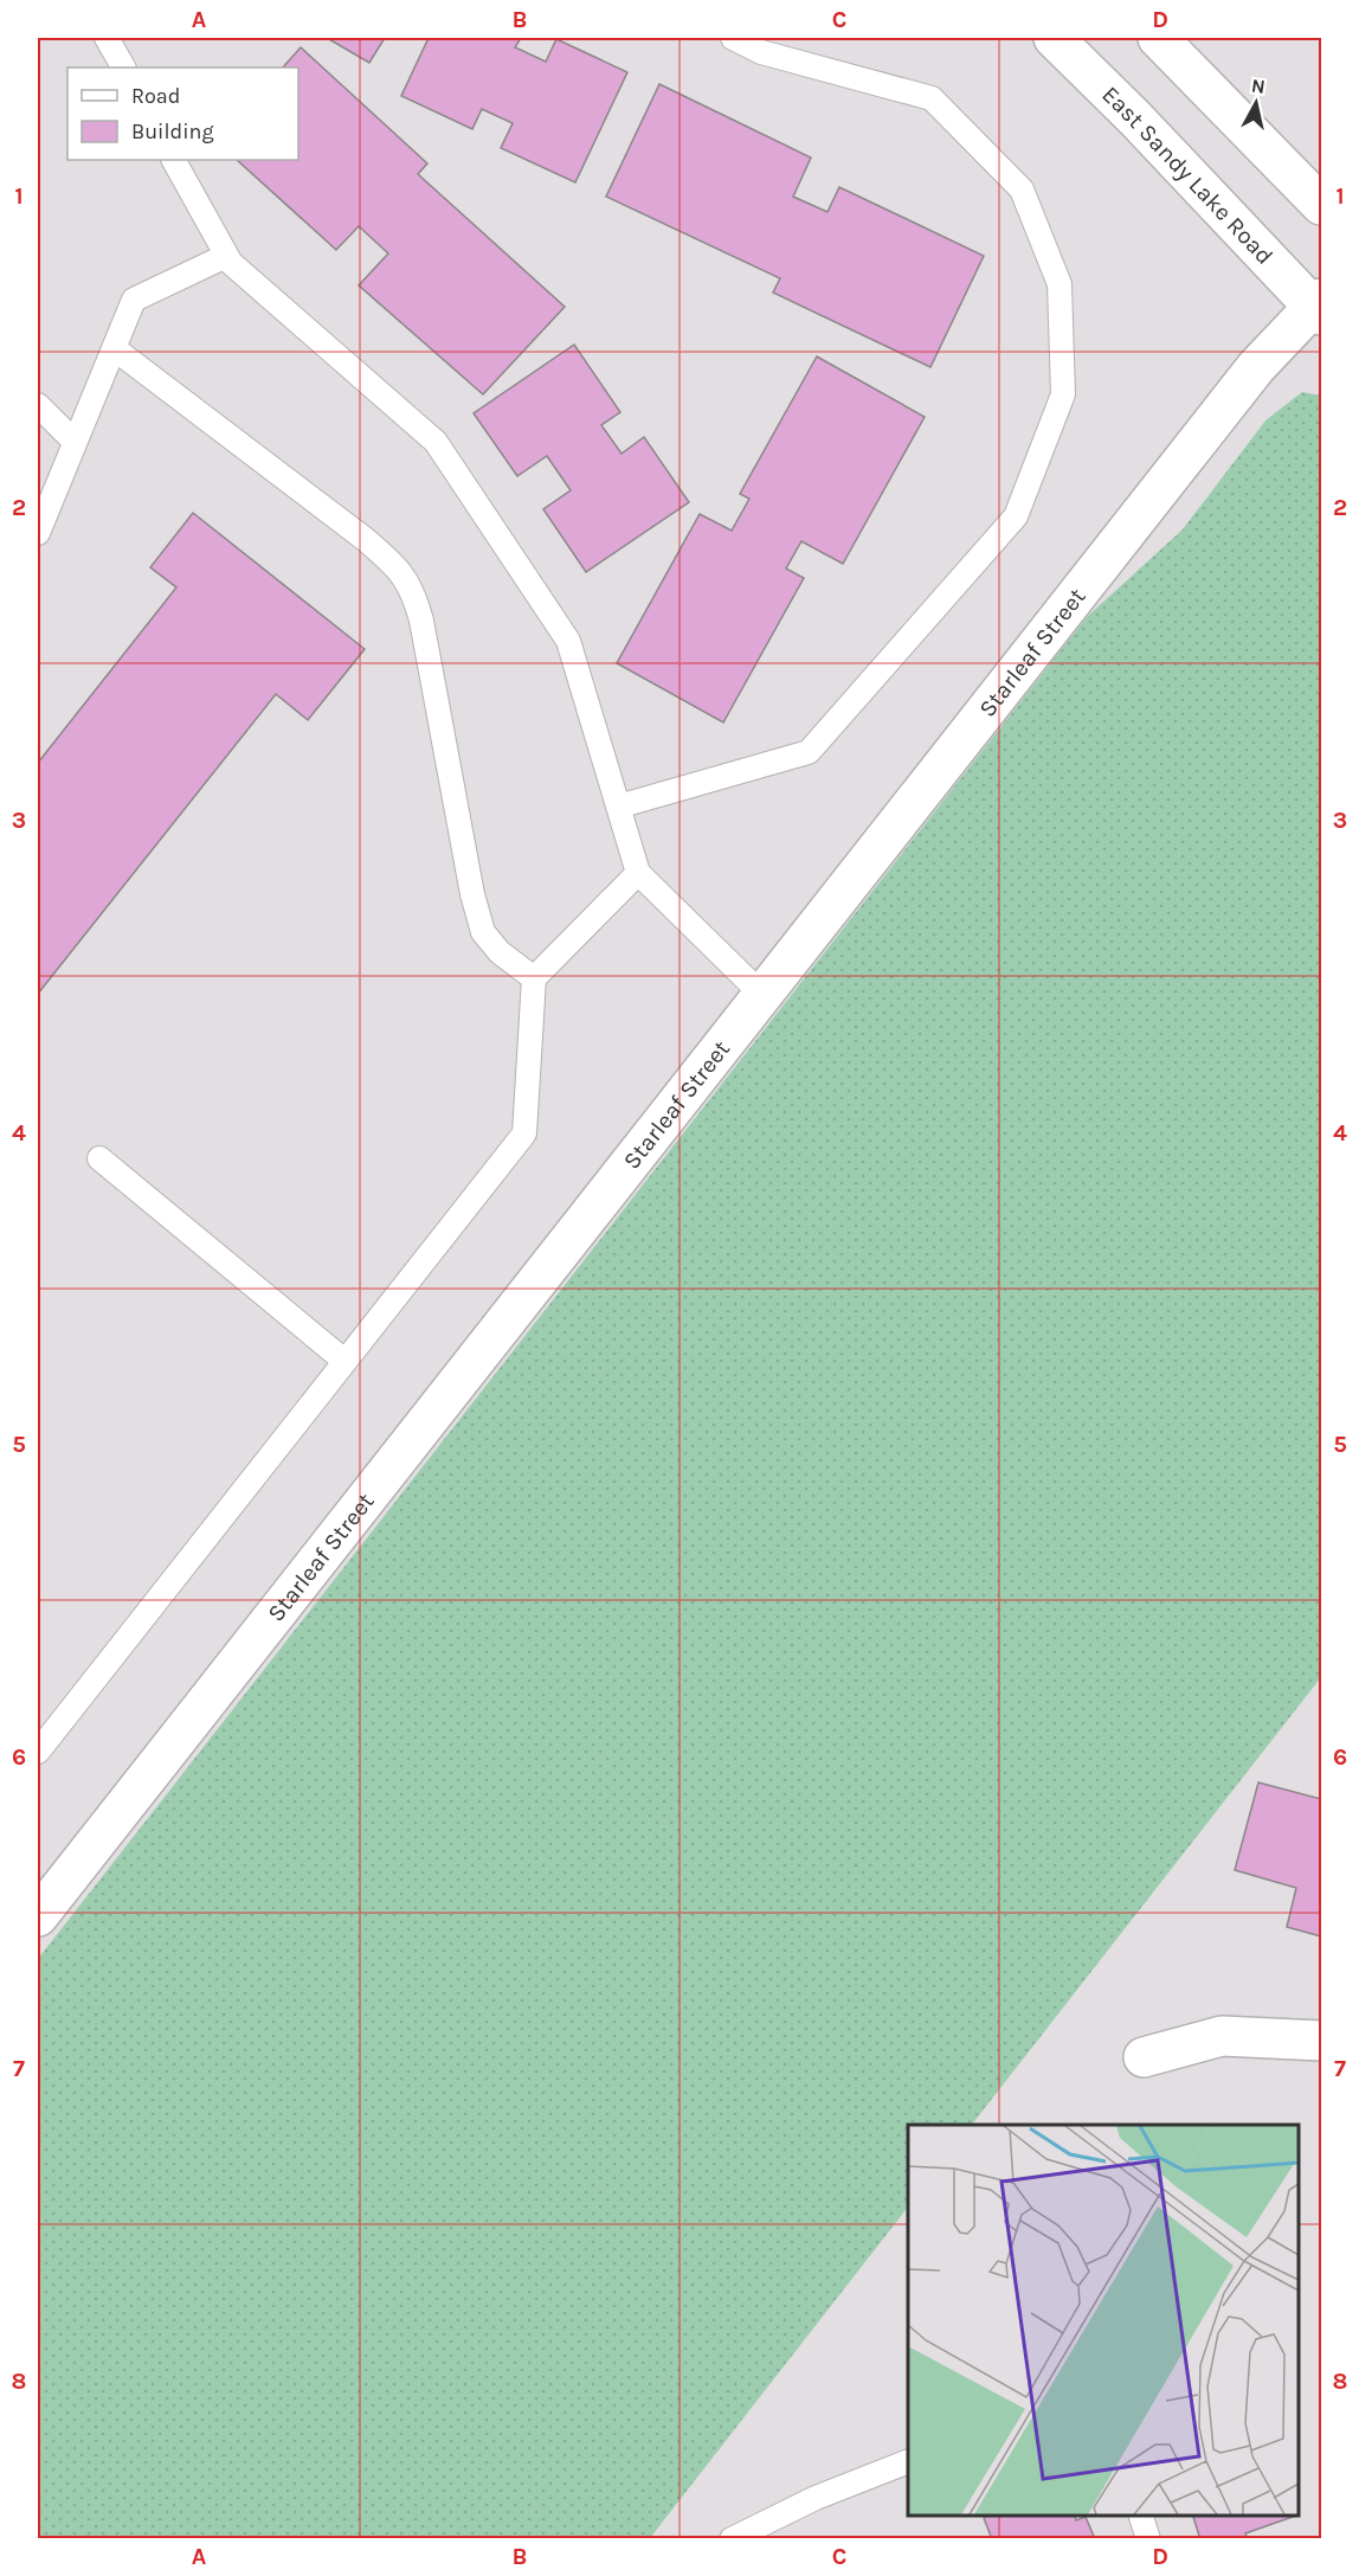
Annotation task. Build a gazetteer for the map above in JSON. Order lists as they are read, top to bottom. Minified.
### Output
{"streets":{"street":["East Sandy Lake Road","Starleaf Street"]},"crossings":[["East Sandy Lake Road","Starleaf Street"]],"legend":["Road","Building"],"north":"top","grid":{"columns":["A","B","C","D"],"rows":["1","2","3","4","5","6","7","8"]}}
